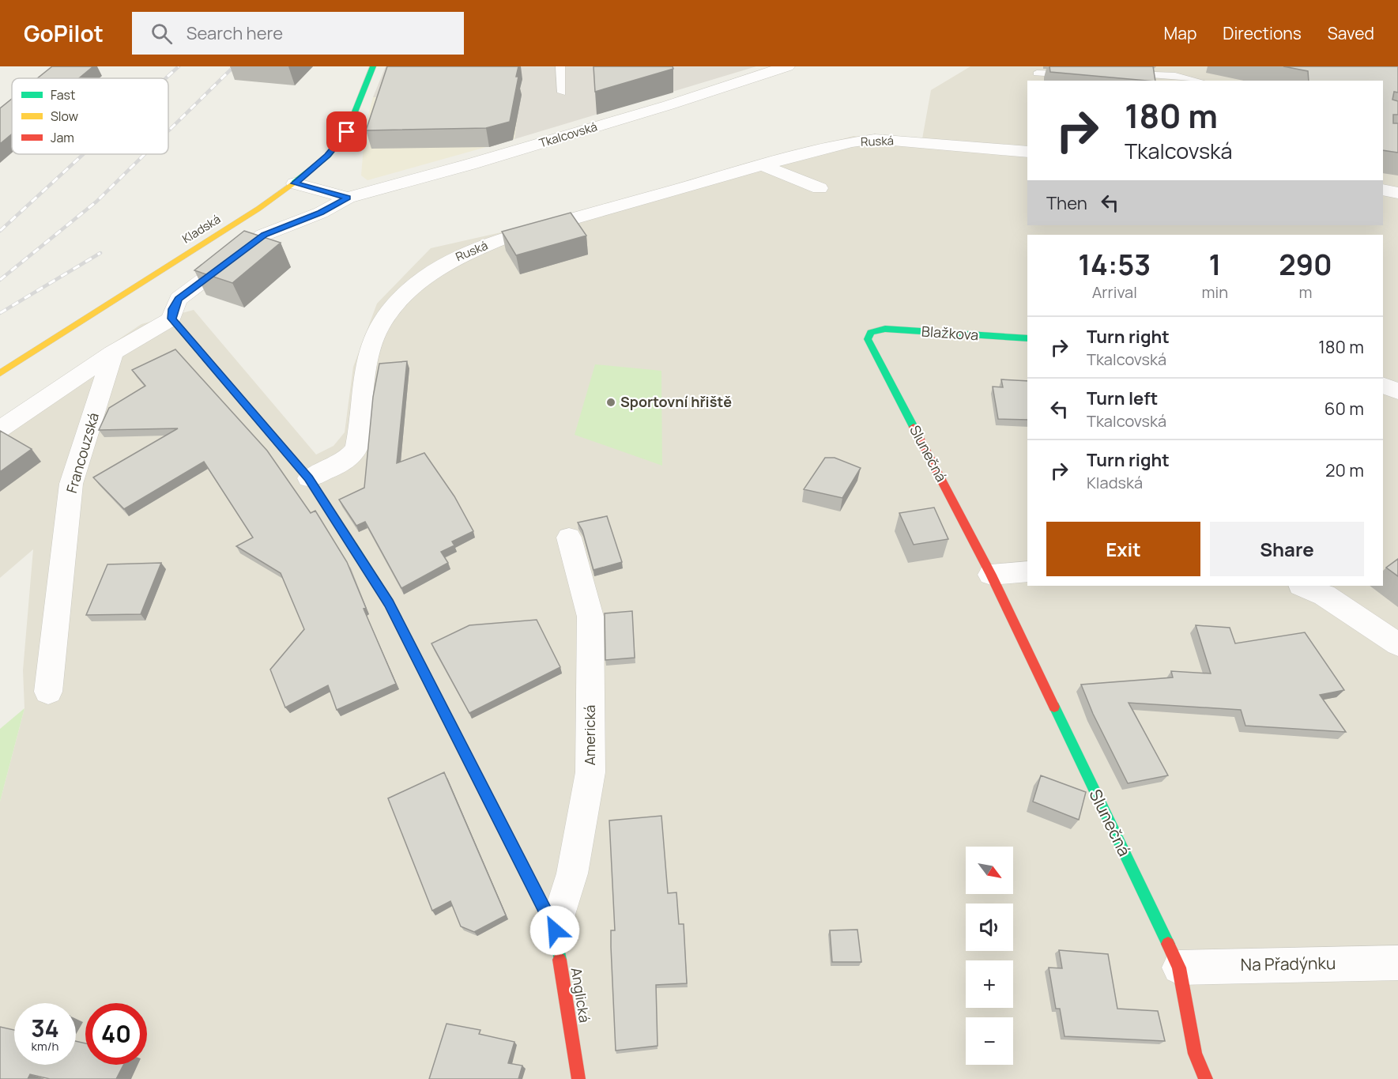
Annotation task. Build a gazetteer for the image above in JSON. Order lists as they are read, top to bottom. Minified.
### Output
{"streets":{"street":["Tkalcovská","Ruská","Kladská","Blažkova","Francouzská","Slunečná","Americká","Na Přadýnku","Anglická"]},"crossings":[["Tkalcovská","Anglická"],["Ruská","Anglická"],["Blažkova","Slunečná"],["Slunečná","Na Přadýnku"],["Americká","Anglická"]],"places":["Sportovní hřiště"],"legend":["Fast","Slow","Jam"],"north":"bottom right","page":{"header":"GoPilot","search":"Search here","nav":["Map","Directions","Saved"],"turn":["180 m","Tkalcovská"],"then":"Then","eta":["14:53","Arrival","1","min","290","m"],"list":[{"name":"Turn right","note":"Tkalcovská","value":"180 m"},{"name":"Turn left","note":"Tkalcovská","value":"60 m"},{"name":"Turn right","note":"Kladská","value":"20 m"}],"buttons":["Exit","Share"],"map_buttons":["+","−"],"speed":"34 km/h","limit":"40"}}
